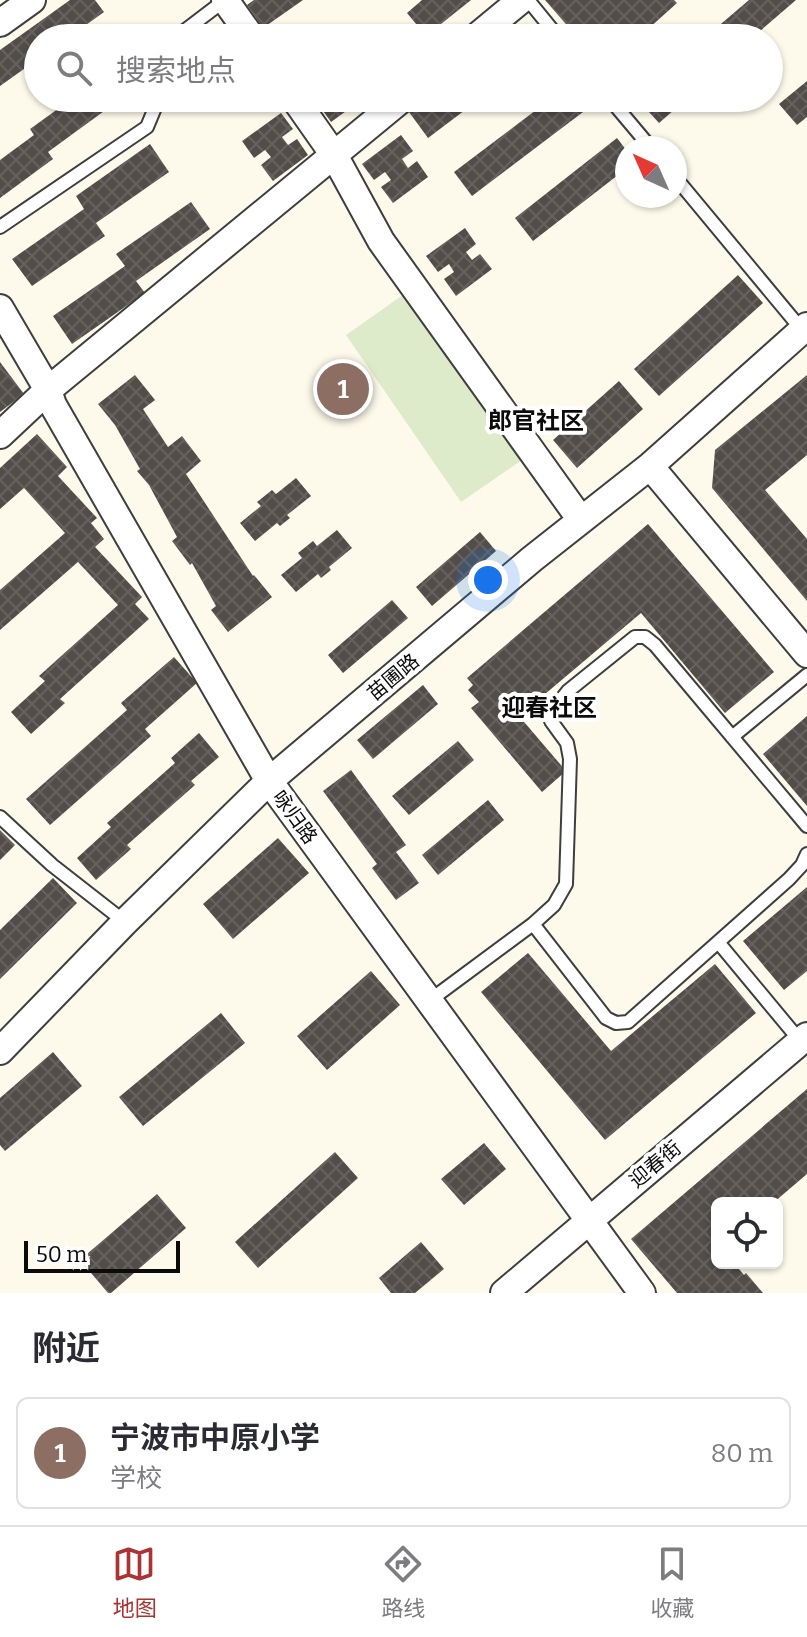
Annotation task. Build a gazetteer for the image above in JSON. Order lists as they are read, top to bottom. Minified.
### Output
{"streets":{"street":["苗圃路","咏归路","迎春街"]},"crossings":[["苗圃路","咏归路"],["咏归路","迎春街"]],"districts":["郎官社区","迎春社区"],"scale_bar":"50 m","north":"top left","page":{"search":"搜索地点","pins":"1","scale":"50 m","heading":"附近","list":[{"mark":"1","name":"宁波市中原小学","note":"学校","value":"80 m"}],"nav":["地图","路线","收藏"]}}
